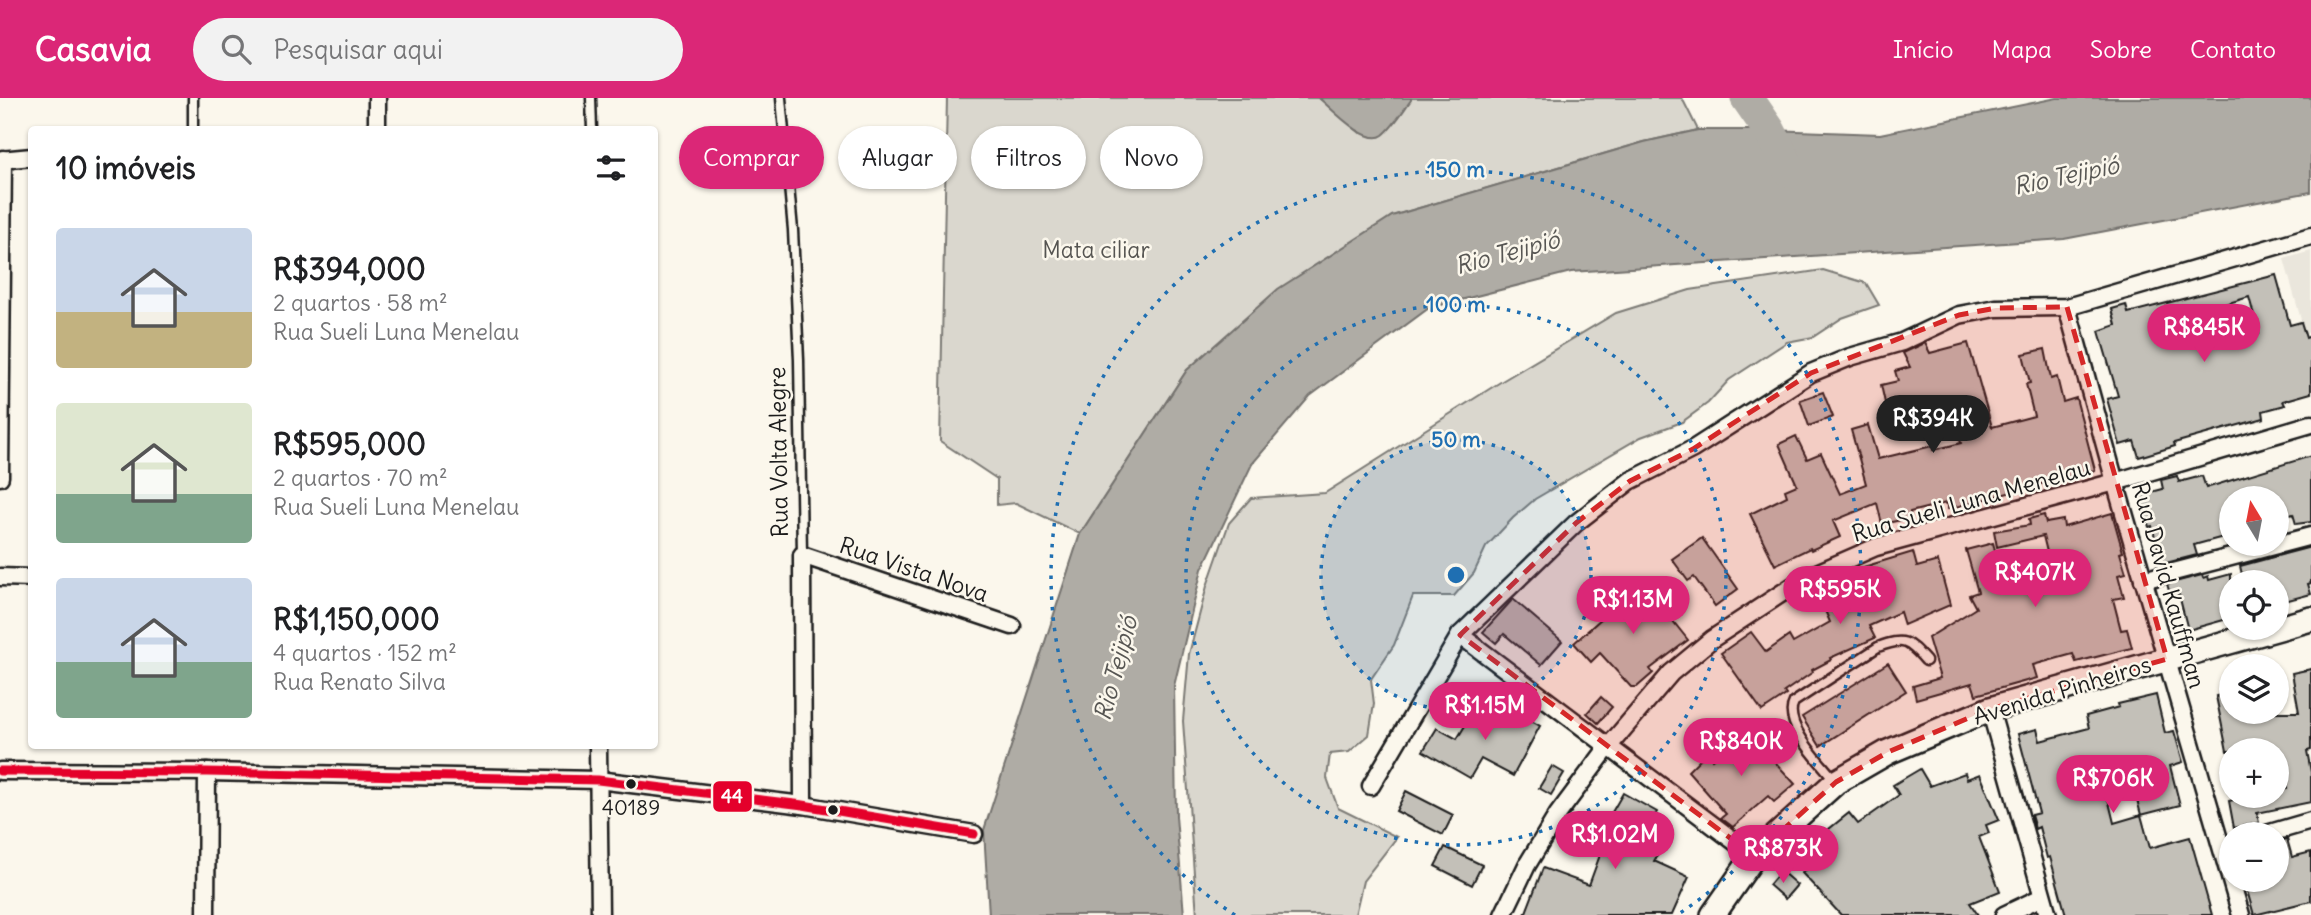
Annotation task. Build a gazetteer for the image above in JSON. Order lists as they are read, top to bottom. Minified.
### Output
{"streets":{"street":["Rua Volta Alegre","Rua Sueli Luna Menelau","Rua Vista Nova","Rua David Kauffman","Avenida Pinheiros"]},"crossings":[["Rua Volta Alegre","Rua Vista Nova"],["Rua Sueli Luna Menelau","Rua David Kauffman"],["Rua David Kauffman","Avenida Pinheiros"]],"water":["Rio Tejipió"],"parks":["Mata ciliar"],"places":["40189"],"lines":["transit line 44"],"north":"top","page":{"header":"Casavia","search":"Pesquisar aqui","nav":["Início","Mapa","Sobre","Contato"],"chip":["Comprar","Alugar","Filtros","Novo"],"heading":"10 imóveis","list":[{"name":"R$394,000","note":"2 quartos · 58 m² · Rua Sueli Luna Menelau"},{"name":"R$595,000","note":"2 quartos · 70 m² · Rua Sueli Luna Menelau"},{"name":"R$1,150,000","note":"4 quartos · 152 m² · Rua Renato Silva"}],"price":["R$845K","R$394K","R$407K","R$595K","R$1.13M","R$1.15M","R$840K","R$706K","R$1.02M","R$873K"],"map_buttons":["+","−"]},"rings":["150 m","100 m","50 m"]}
